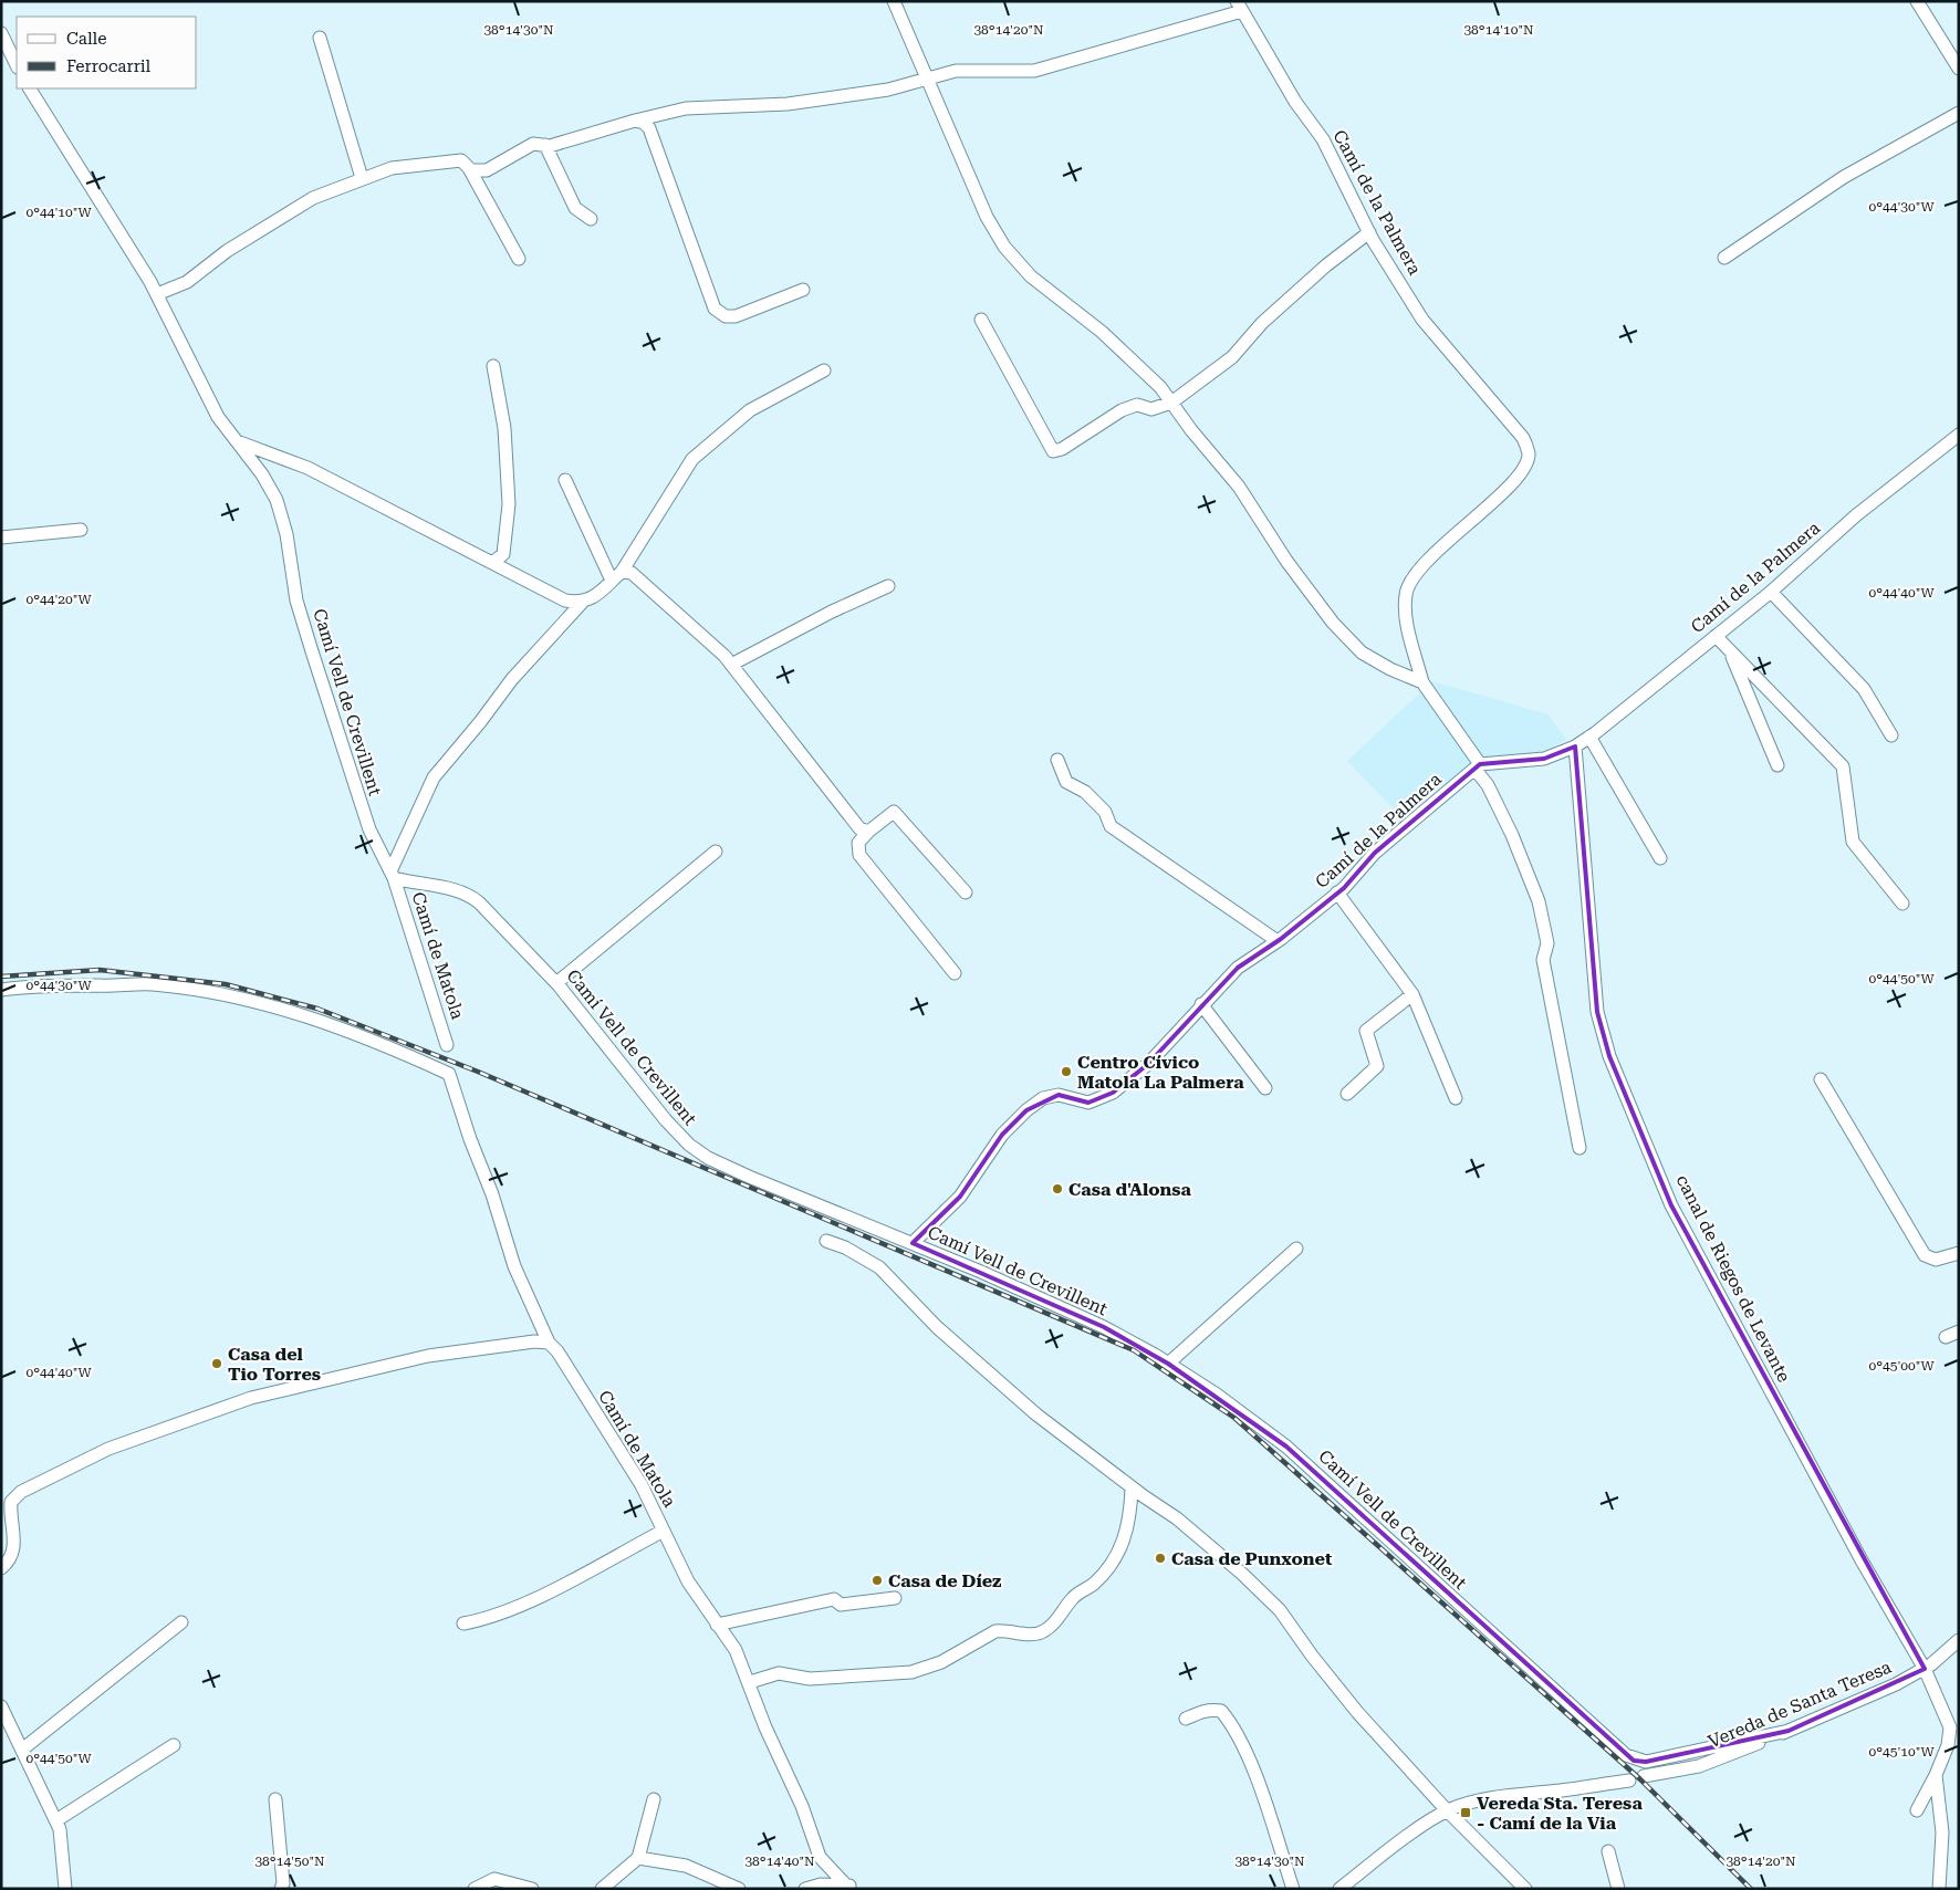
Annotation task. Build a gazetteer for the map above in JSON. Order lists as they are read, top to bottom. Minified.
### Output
{"streets":{"street":["Camí de la Palmera","Camí Vell de Crevillent","Camí de Matola","canal de Riegos de Levante","Vereda de Santa Teresa"]},"crossings":[["Camí de la Palmera","Camí Vell de Crevillent"],["Camí de la Palmera","canal de Riegos de Levante"],["Camí Vell de Crevillent","Camí de Matola"],["Camí Vell de Crevillent","Vereda de Santa Teresa"],["canal de Riegos de Levante","Vereda de Santa Teresa"]],"places":{"other":["Centro Cívico Matola La Palmera","Casa d'Alonsa","Casa del Tio Torres","Casa de Punxonet","Casa de Díez"],"transit":["Vereda Sta. Teresa - Camí de la Via"]},"legend":["Calle","Ferrocarril"],"coordinates":["38°14'30\"N","38°14'20\"N","38°14'10\"N","0°44'30\"W","0°44'10\"W","0°44'40\"W","0°44'20\"W","0°44'50\"W","0°45'00\"W","0°45'10\"W","38°14'50\"N","38°14'40\"N"]}
